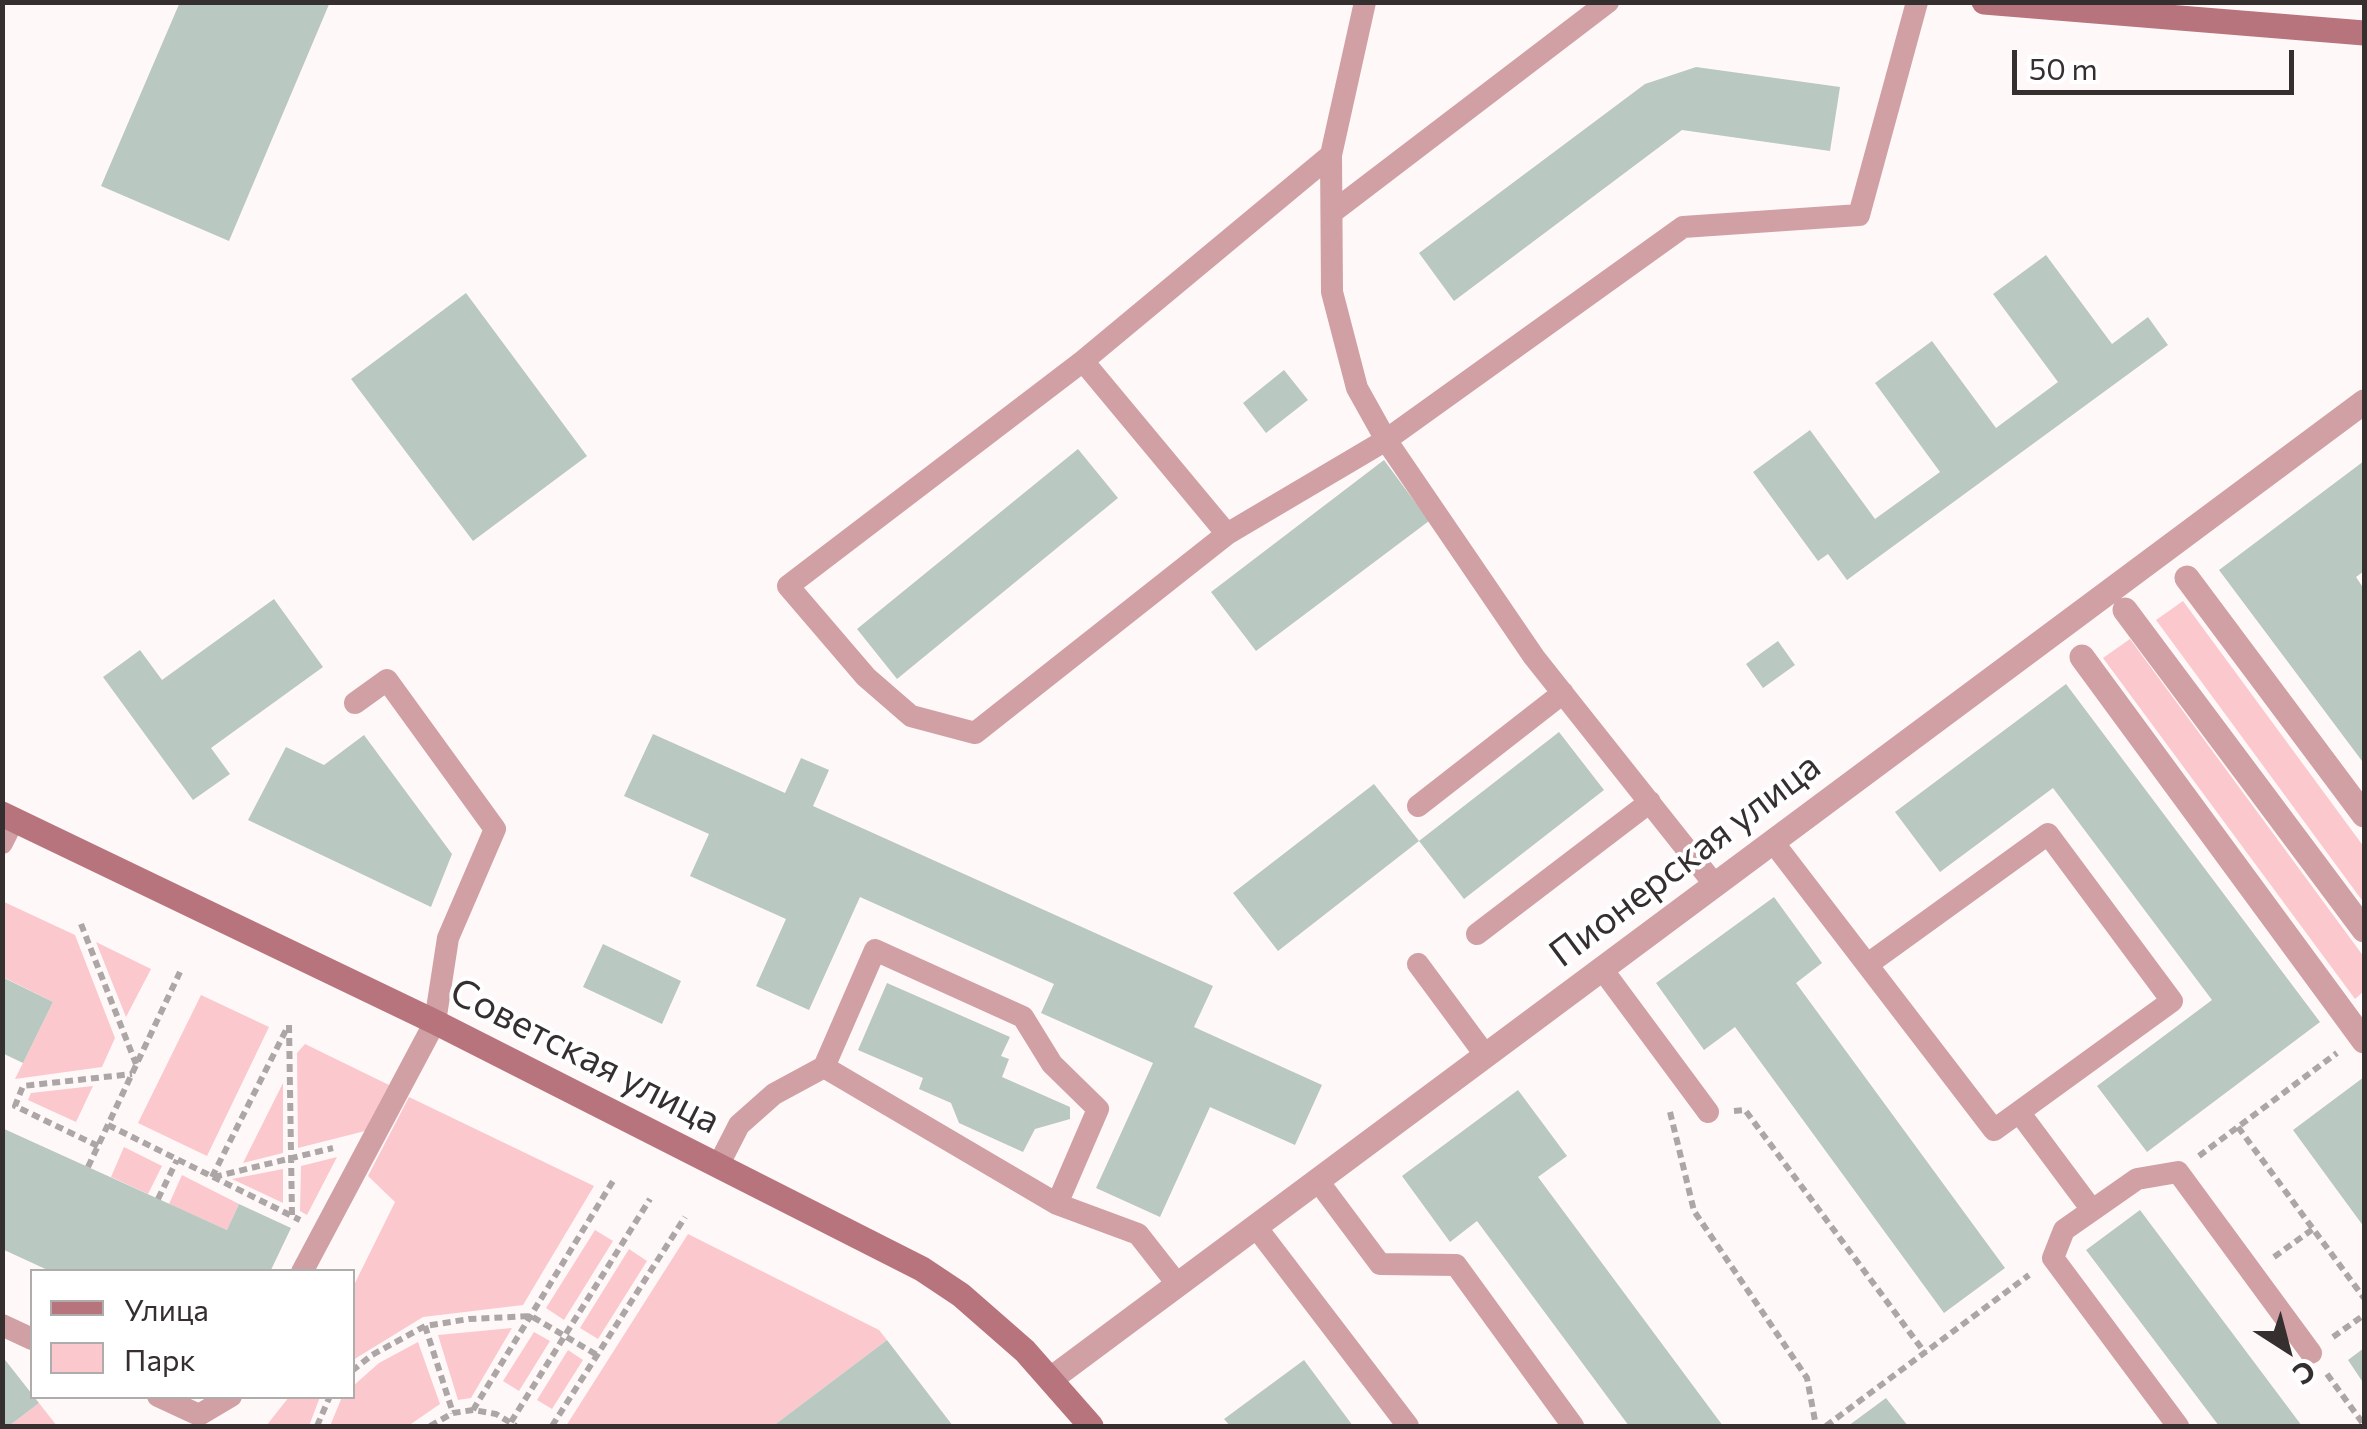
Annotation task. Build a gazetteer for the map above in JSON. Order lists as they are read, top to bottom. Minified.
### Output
{"streets":{"street":["Пионерская улица","Советская улица"]},"crossings":[["Пионерская улица","Советская улица"]],"legend":["Улица","Парк"],"scale_bar":"50 m","north":"bottom right"}
